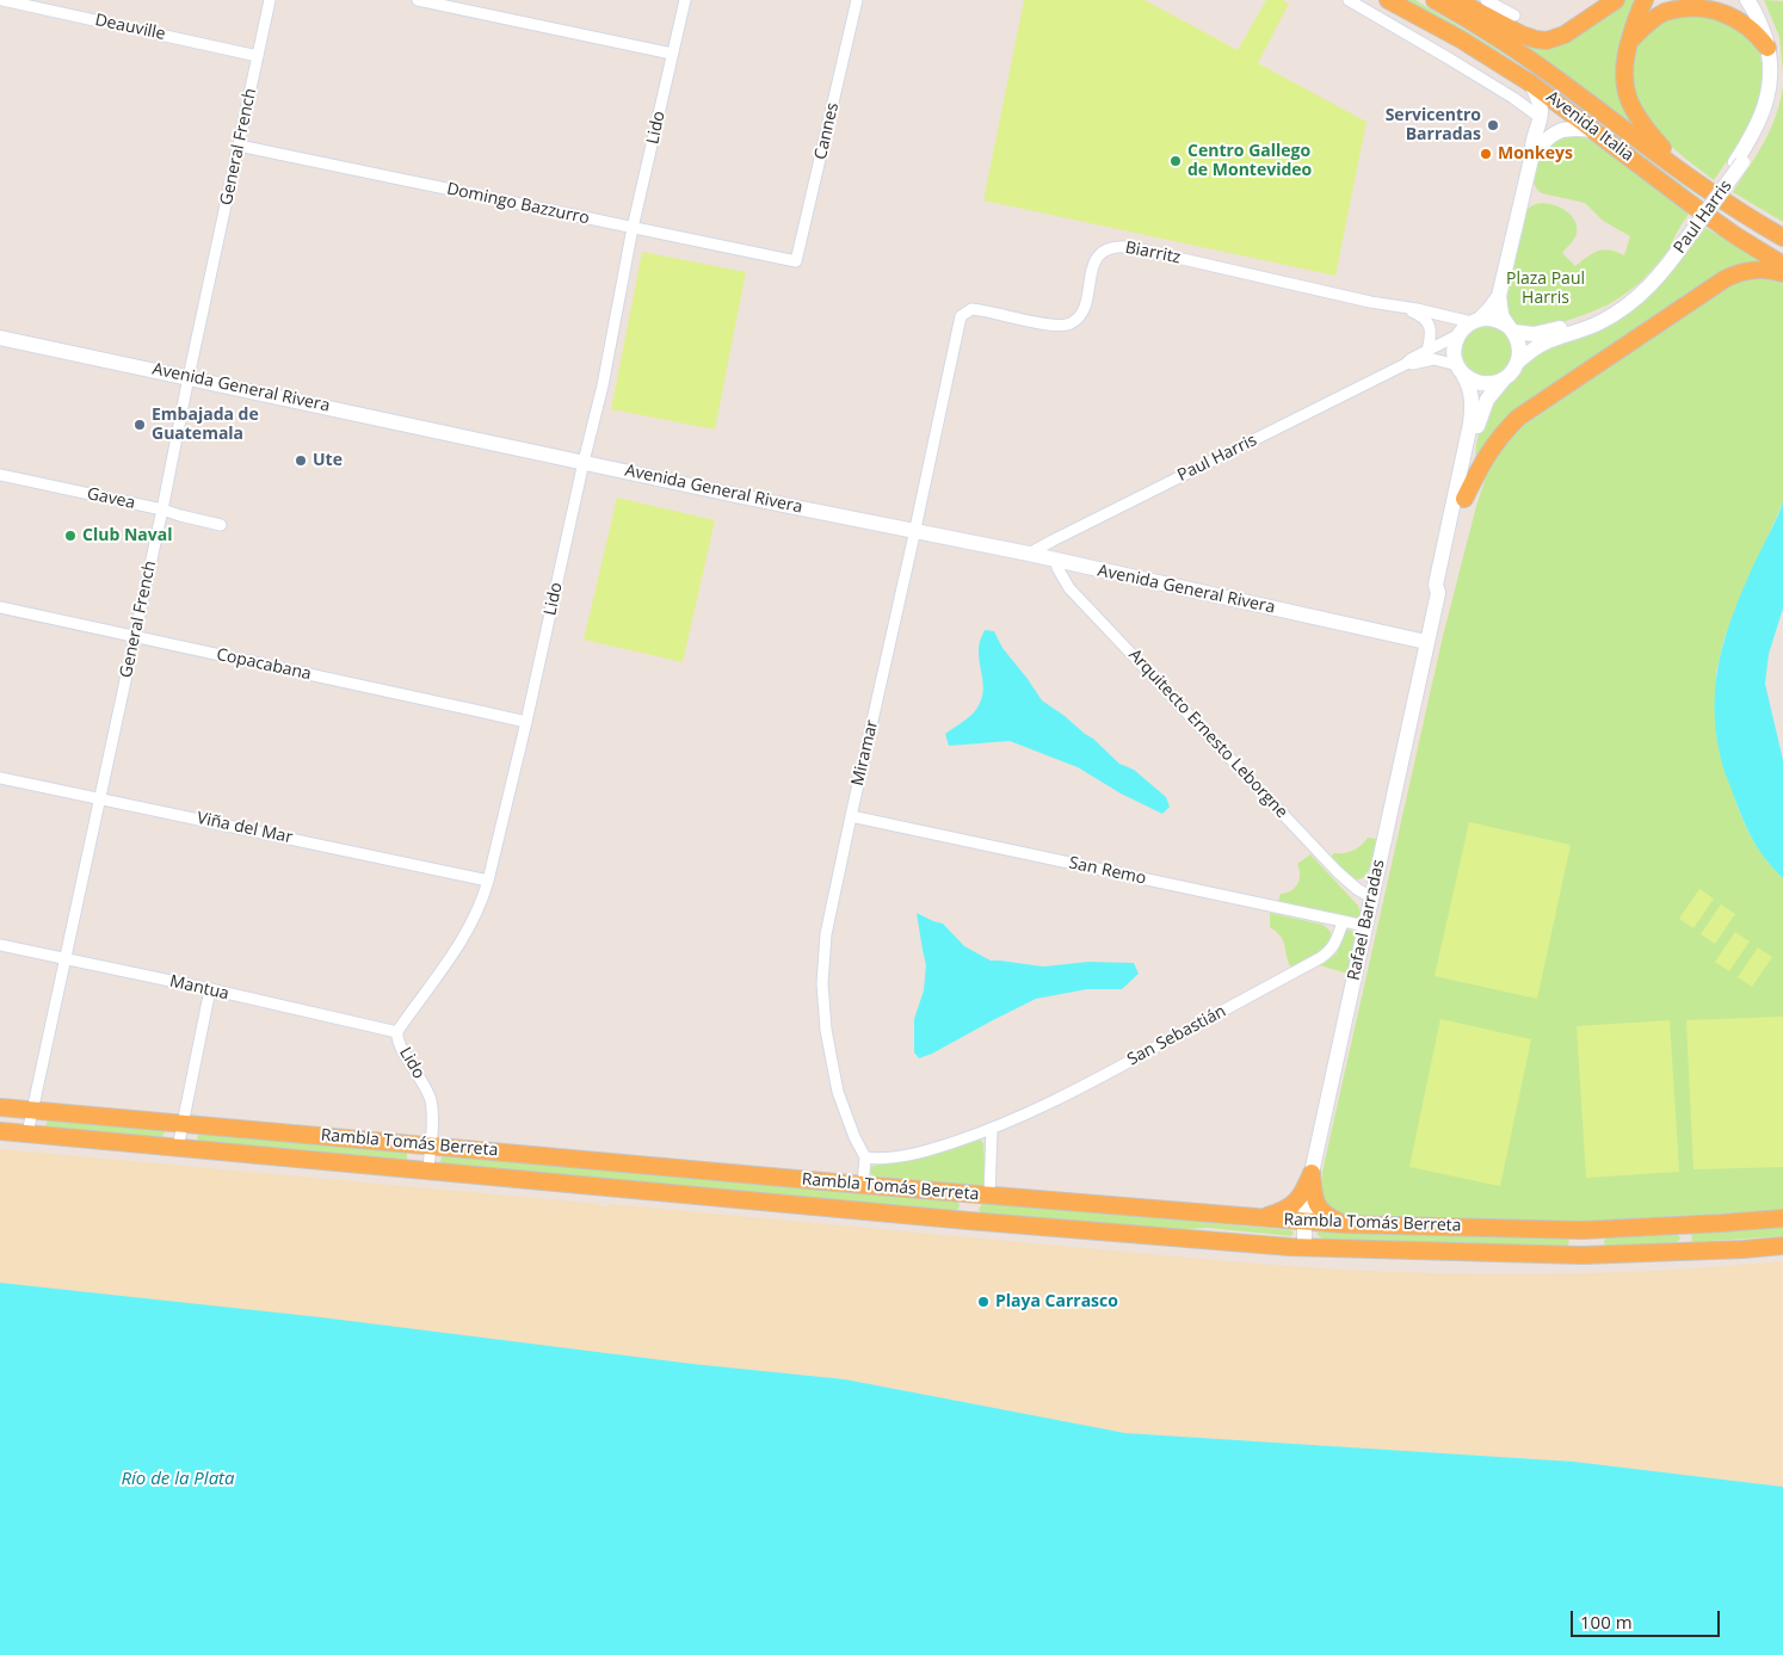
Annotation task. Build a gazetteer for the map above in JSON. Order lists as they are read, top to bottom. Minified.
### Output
{"streets":{"main road":["Avenida Italia","Paul Harris","Avenida General Rivera","Rafael Barradas","Rambla Tomás Berreta"],"street":["Deauville","Lido","Cannes","General French","Domingo Bazzurro","Biarritz","Gavea","Copacabana","Arquitecto Ernesto Leborgne","Miramar","Viña del Mar","San Remo","Mantua","San Sebastián"]},"crossings":[["Deauville","General French"],["Lido","Domingo Bazzurro"],["Lido","Avenida General Rivera"],["Lido","Copacabana"],["Lido","Viña del Mar"],["Lido","Mantua"],["Lido","Rambla Tomás Berreta"],["Cannes","Domingo Bazzurro"],["General French","Domingo Bazzurro"],["General French","Avenida General Rivera"],["General French","Gavea"],["General French","Copacabana"],["General French","Viña del Mar"],["General French","Mantua"],["General French","Rambla Tomás Berreta"],["Paul Harris","Biarritz"],["Paul Harris","Avenida General Rivera"],["Paul Harris","Rafael Barradas"],["Biarritz","Miramar"],["Biarritz","Rafael Barradas"],["Avenida General Rivera","Arquitecto Ernesto Leborgne"],["Avenida General Rivera","Miramar"],["Avenida General Rivera","Rafael Barradas"],["Arquitecto Ernesto Leborgne","Rafael Barradas"],["Miramar","San Remo"],["Miramar","San Sebastián"],["San Remo","Rafael Barradas"],["San Remo","San Sebastián"],["Rafael Barradas","Rambla Tomás Berreta"]],"water":["Río de la Plata"],"parks":["Plaza Paul Harris"],"places":["Servicentro Barradas","Monkeys","Centro Gallego de Montevideo","Embajada de Guatemala","Ute","Club Naval","Playa Carrasco"],"scale_bar":"100 m"}
